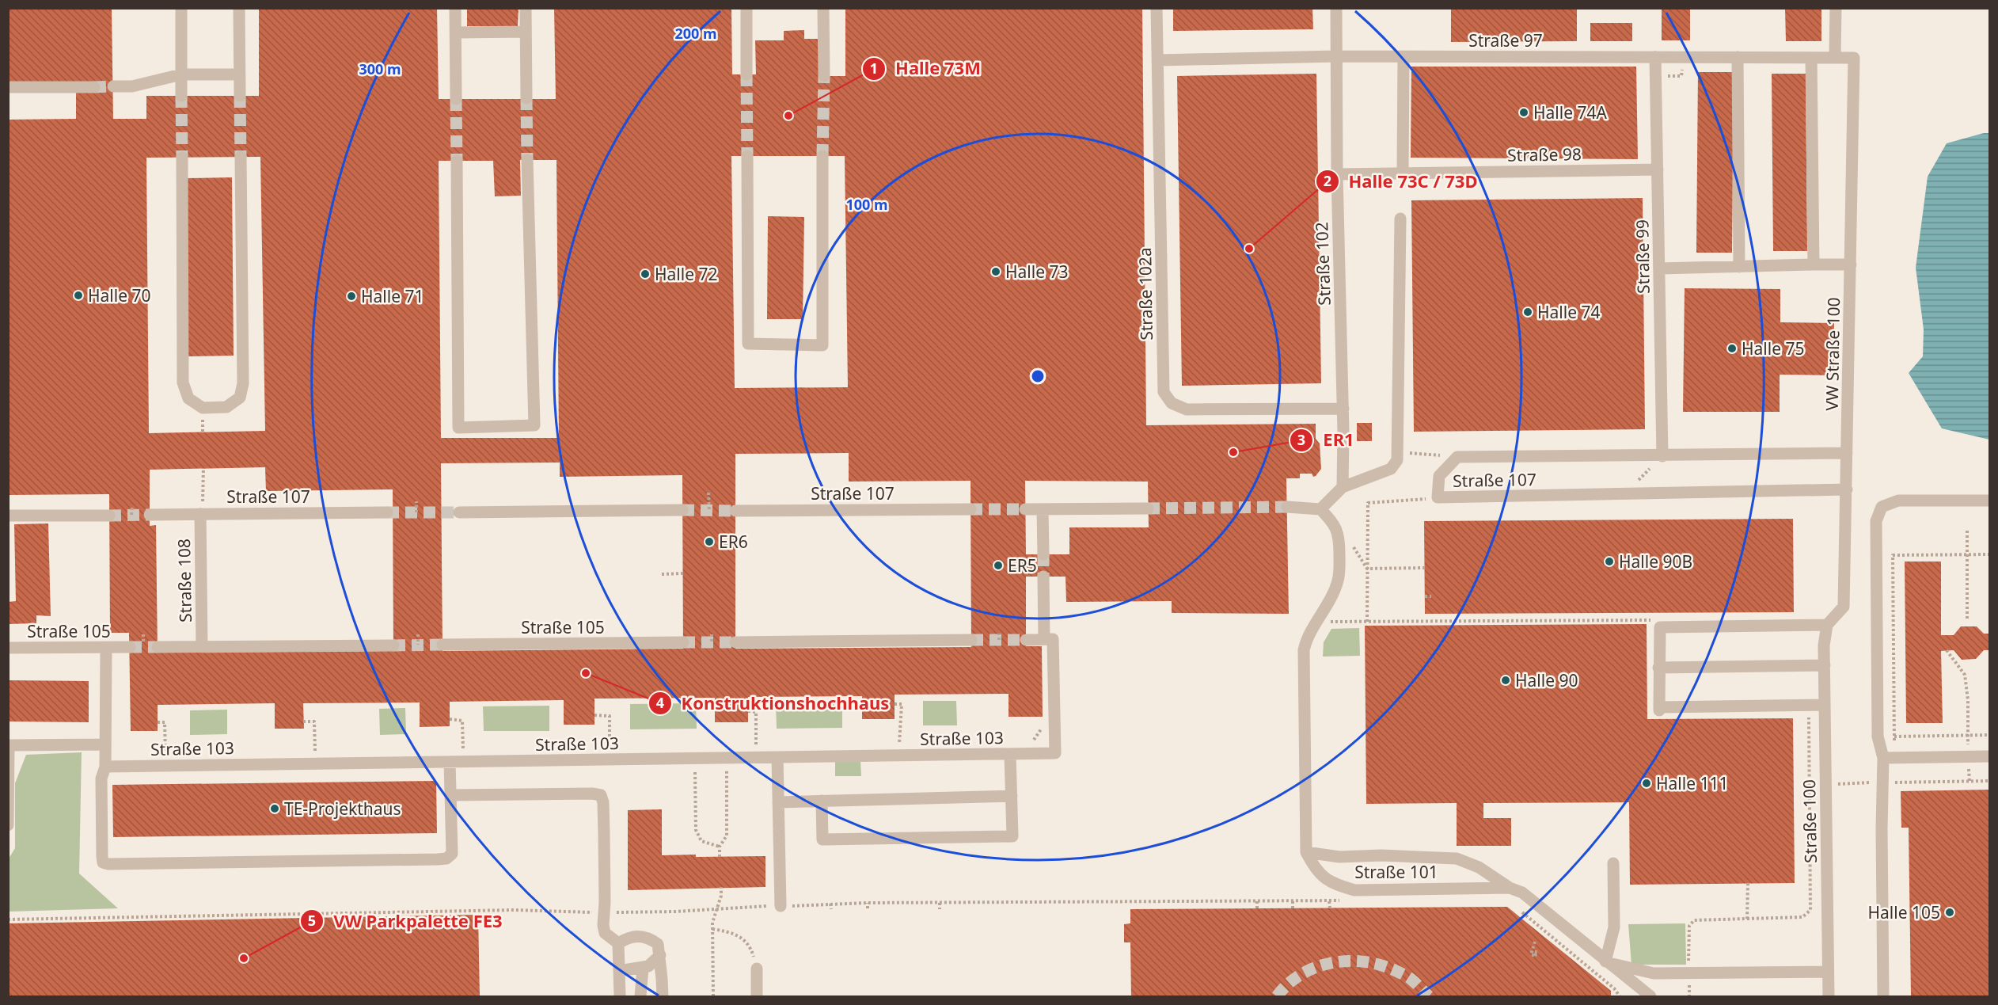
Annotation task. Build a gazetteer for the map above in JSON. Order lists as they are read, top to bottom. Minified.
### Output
{"streets":{"street":["Straße 97","Straße 98","Straße 99","Straße 102","Straße 102a","VW Straße 100","Straße 107","Straße 108","Straße 105","Straße 103","Straße 100","Straße 101"]},"crossings":[["Straße 97","Straße 99"],["Straße 97","Straße 102"],["Straße 97","Straße 102a"],["Straße 97","VW Straße 100"],["Straße 98","Straße 99"],["Straße 98","Straße 102"],["Straße 99","Straße 107"],["Straße 102","Straße 102a"],["VW Straße 100","Straße 107"],["VW Straße 100","Straße 100"],["Straße 107","Straße 108"]],"places":["Halle 74A","Halle 73M","Halle 73C / 73D","Halle 73","Halle 72","Halle 70","Halle 71","Halle 74","Halle 75","ER1","ER6","Halle 90B","ER5","Konstruktionshochhaus","Halle 90","Halle 111","TE-Projekthaus","Halle 105","VW Parkpalette FE3"],"rings":["200 m","300 m","100 m"]}
